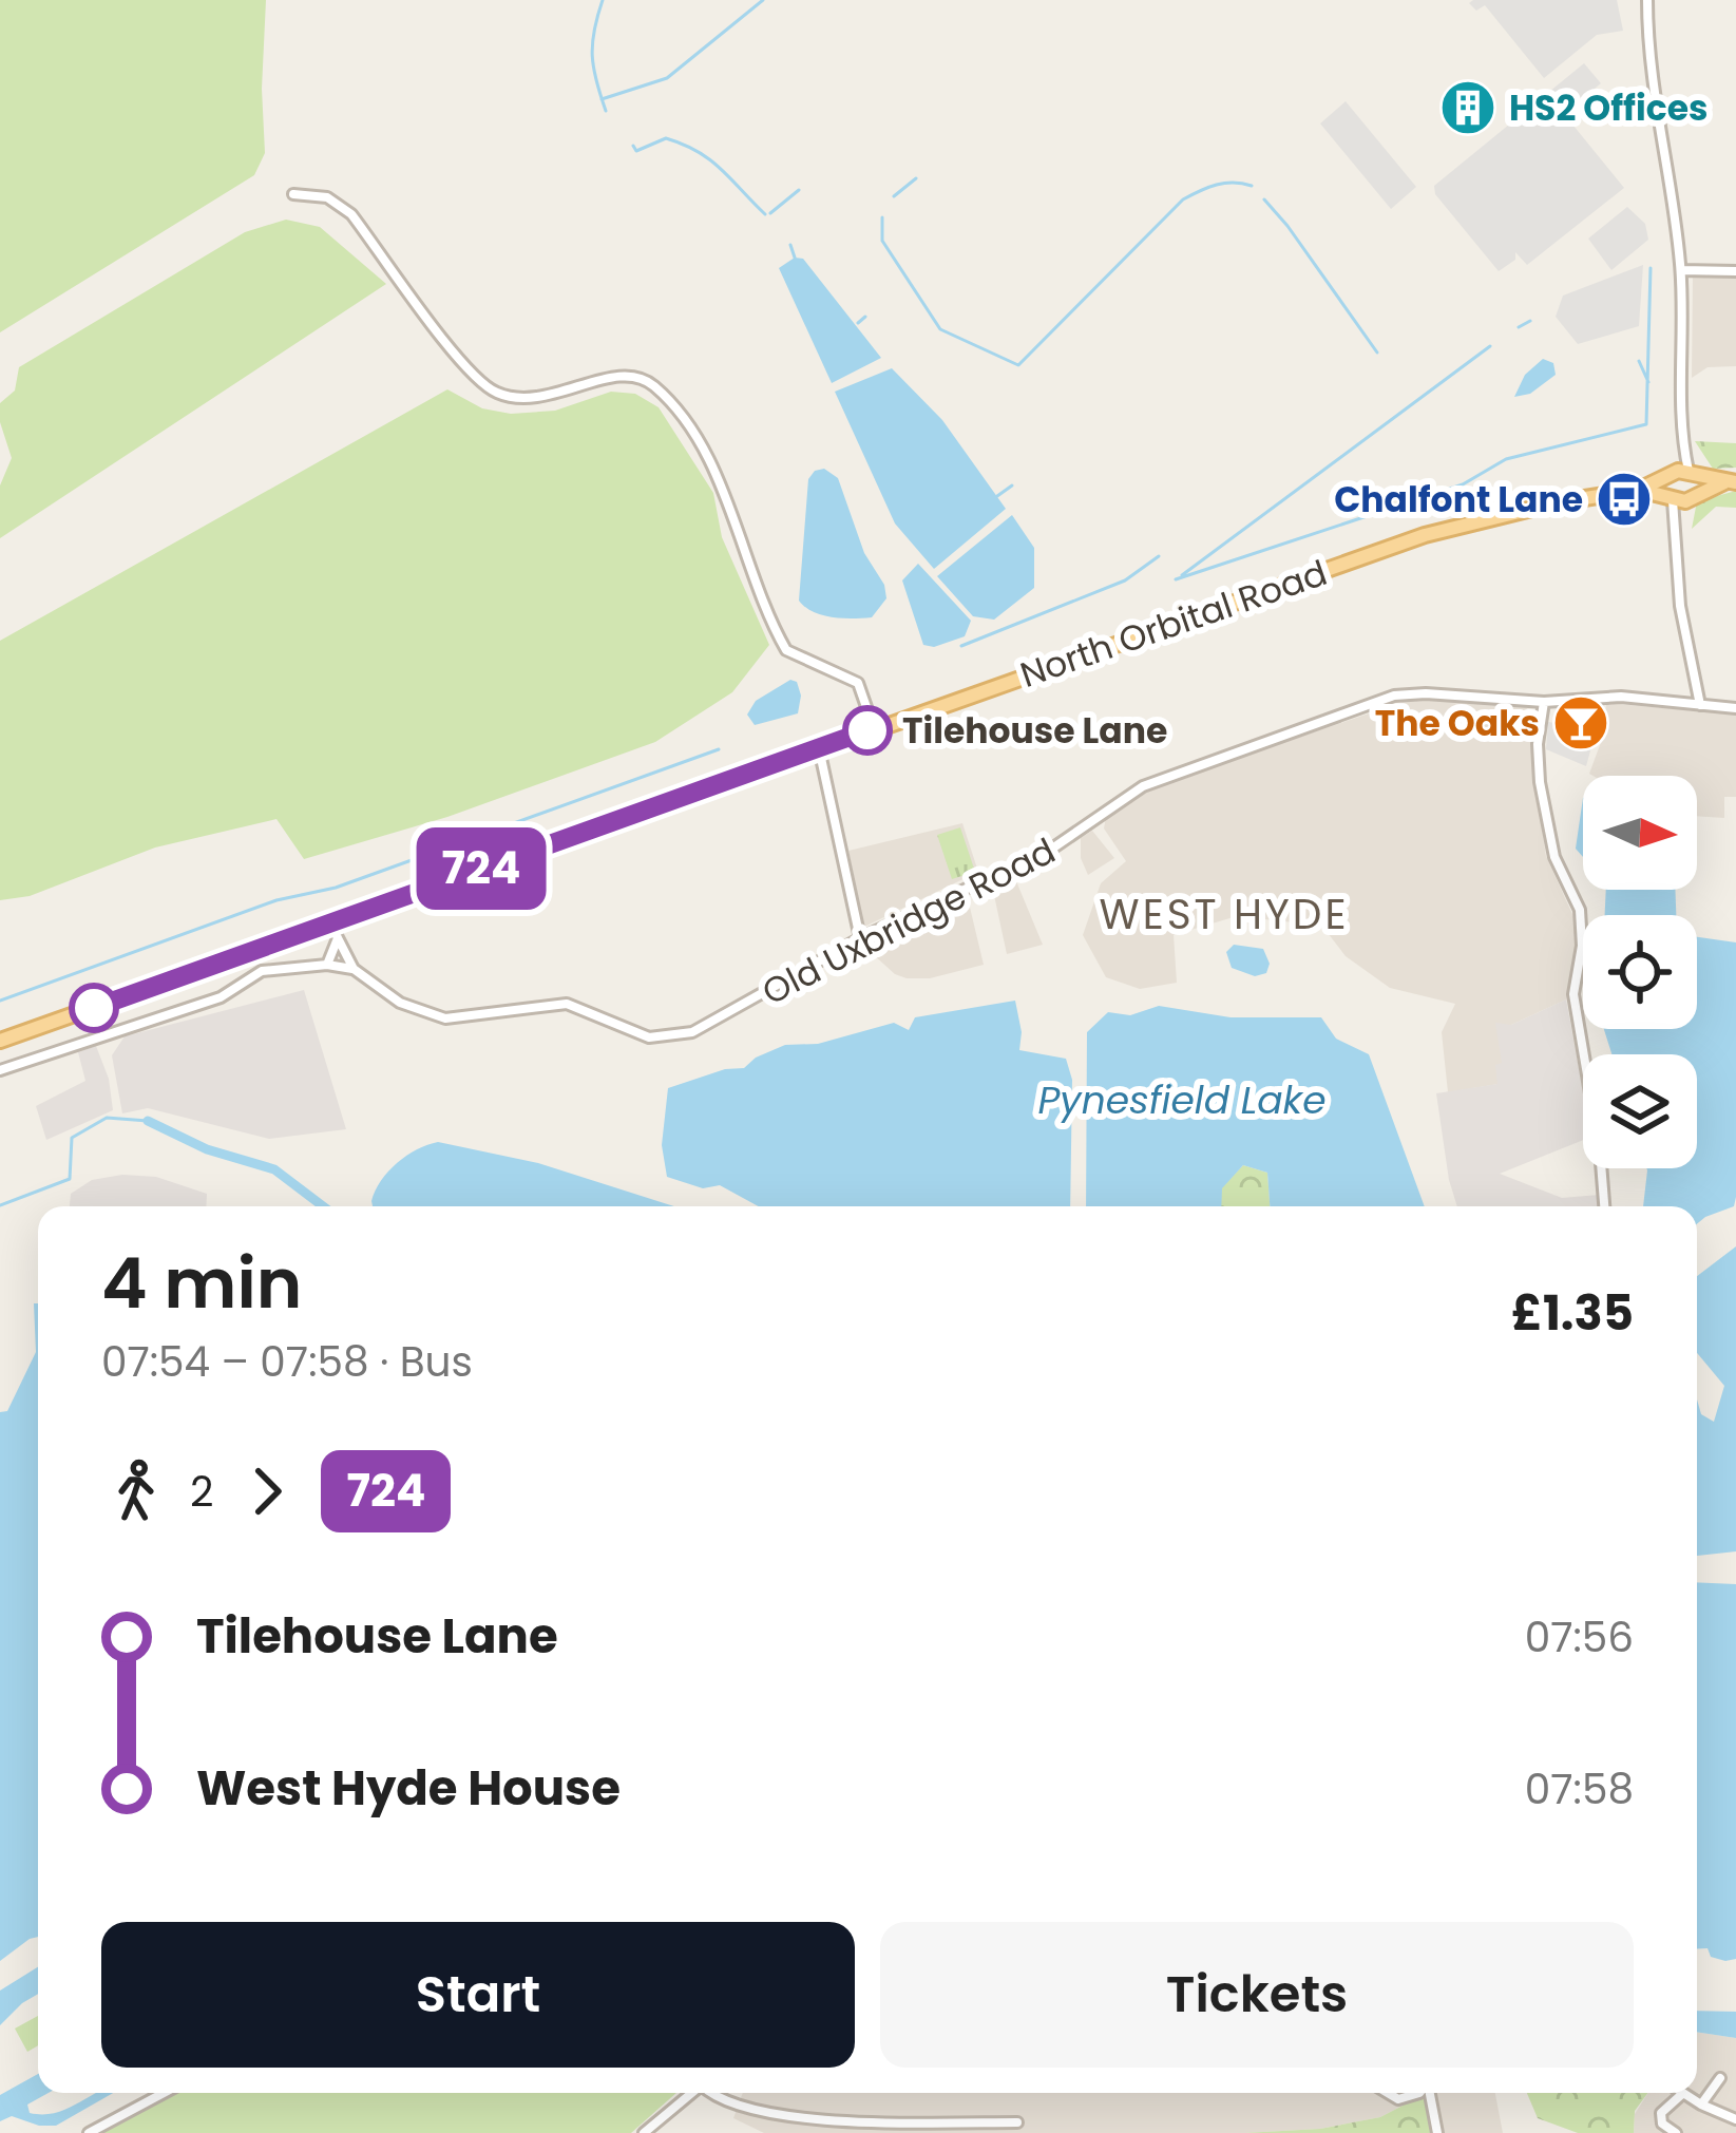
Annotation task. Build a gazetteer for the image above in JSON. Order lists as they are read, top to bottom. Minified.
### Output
{"streets":{"main road":["North Orbital Road"],"street":["Old Uxbridge Road"]},"crossings":[["North Orbital Road","Old Uxbridge Road"]],"districts":["WEST HYDE"],"water":["Pynesfield Lake"],"places":{"building":["HS2 Offices"],"bus stop":["Chalfont Lane"],"bar":["The Oaks"],"other":["Tilehouse Lane"]},"lines":["bus line 724"],"north":"right","page":{"on_map":"724","heading":["4 min","07:54 – 07:58 · Bus","£1.35"],"legs":["2","724"],"list":[{"name":"Tilehouse Lane","value":"07:56"},{"name":"West Hyde House","value":"07:58"}],"buttons":["Start","Tickets"]}}
